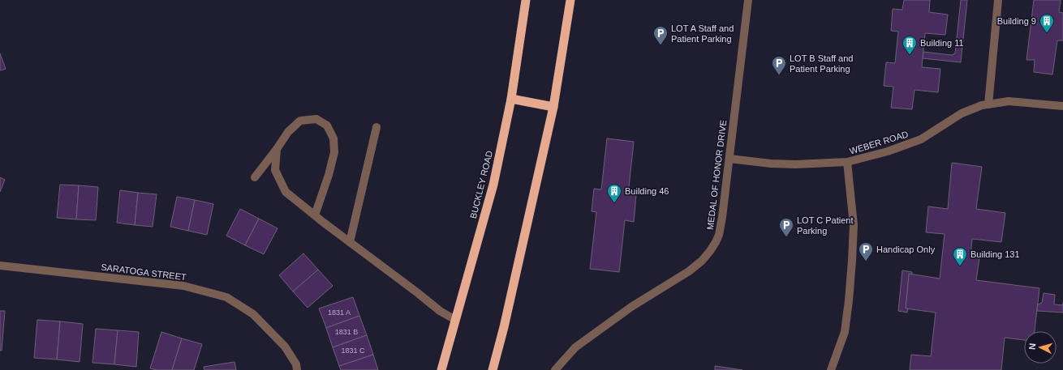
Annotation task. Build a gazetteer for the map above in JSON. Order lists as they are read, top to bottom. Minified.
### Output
{"streets":{"highway":["BUCKLEY ROAD"],"street":["WEBER ROAD","MEDAL OF HONOR DRIVE","SARATOGA STREET"]},"crossings":[["WEBER ROAD","MEDAL OF HONOR DRIVE"]],"places":{"building":["Building 9","Building 11","Building 46","Building 131"],"parking":["LOT A Staff and Patient Parking","LOT B Staff and Patient Parking","LOT C Patient Parking","Handicap Only"]},"house_numbers":["1831 A","1831 B","1831 C"],"north":"left"}
